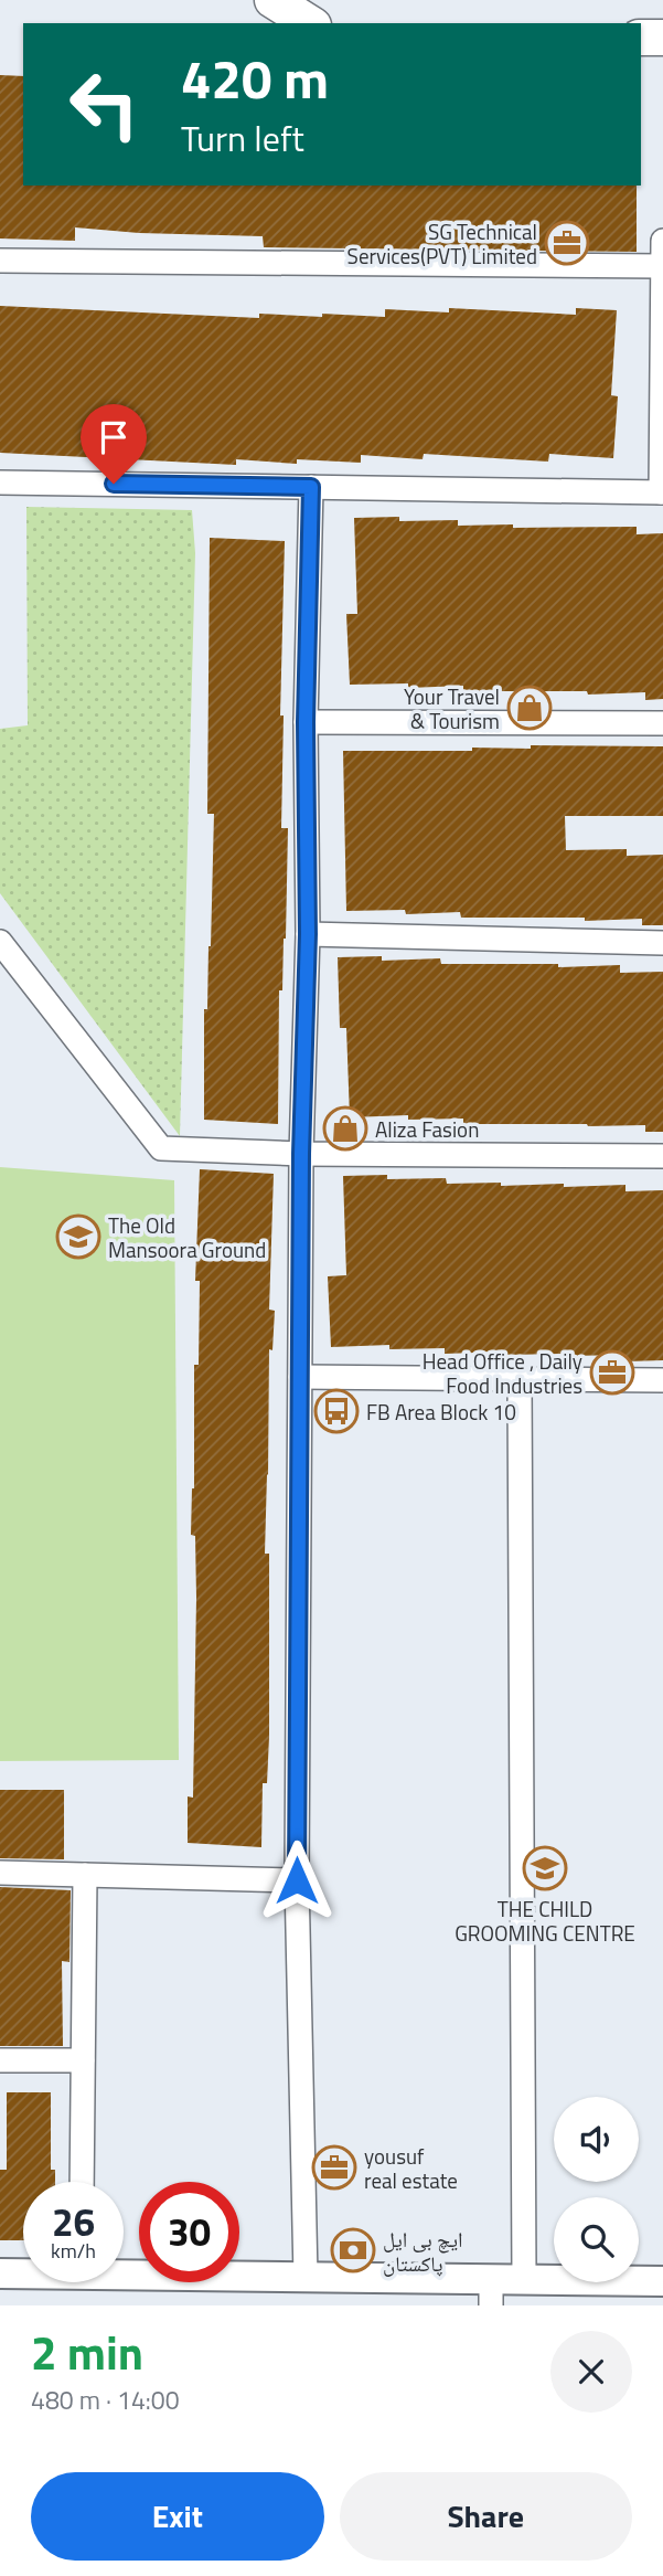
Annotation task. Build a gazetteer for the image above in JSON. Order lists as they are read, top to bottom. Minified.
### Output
{"places":{"office":["SG Technical Services(PVT) Limited","Head Office , Daily Food Industries","yousuf real estate"],"shop":["Your Travel & Tourism","Aliza Fasion"],"school or university":["The Old Mansoora Ground","THE CHILD GROOMING CENTRE"],"bus stop":["FB Area Block 10"],"bank":["ایچ بی ایل پاکستان"]},"page":{"turn":["420 m","Turn left"],"speed":"26 km/h","limit":"30","heading":["2 min","480 m · 14:00"],"buttons":["Exit","Share"]}}
